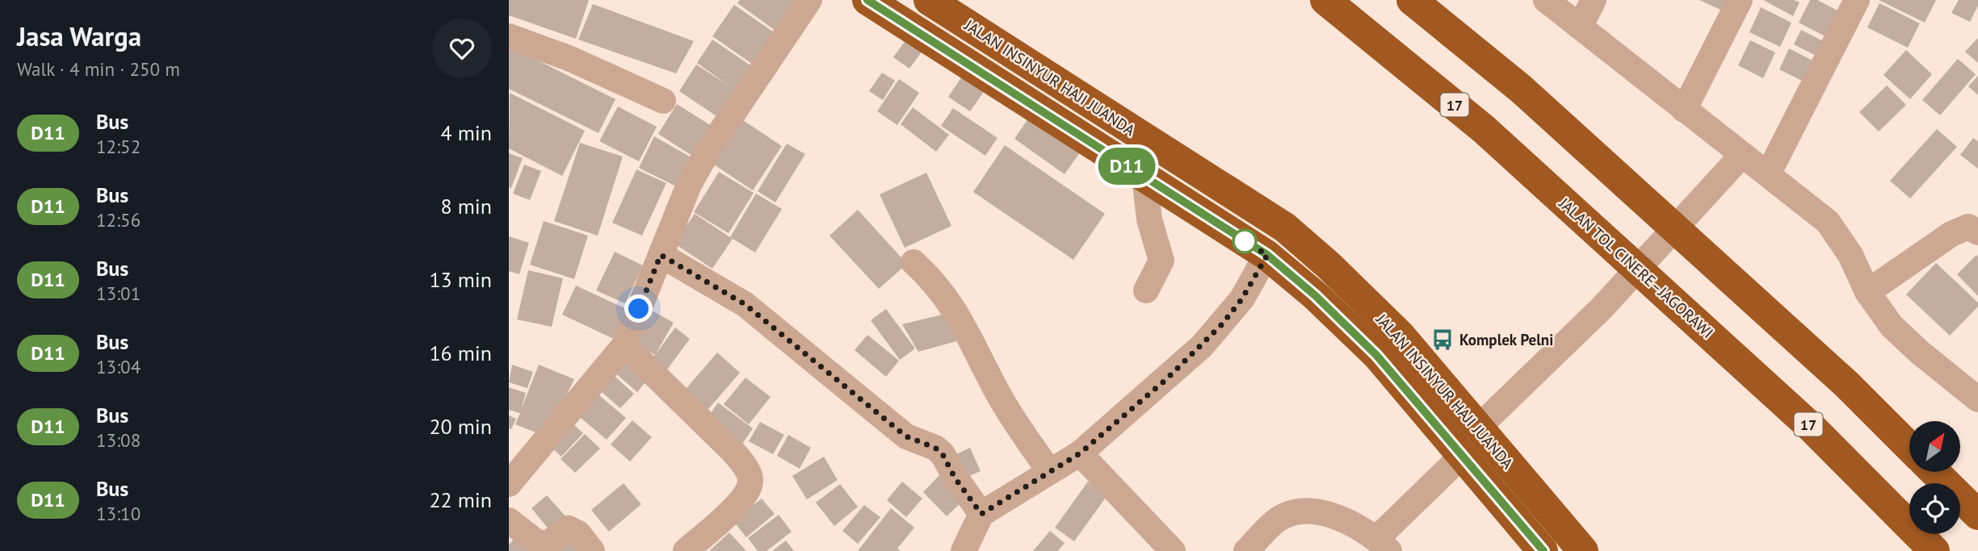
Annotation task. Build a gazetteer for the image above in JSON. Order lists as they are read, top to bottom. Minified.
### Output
{"streets":{"highway":["JALAN INSINYUR HAJI JUANDA","17","JALAN TOL CINERE–JAGORAWI"]},"places":{"bus stop":["Komplek Pelni"]},"lines":["bus line D11"],"north":"top right","page":{"heading":["Jasa Warga","Walk · 4 min · 250 m"],"on_map":"D11","list":[{"mark":"D11","name":"Bus","note":"12:52","value":"4 min"},{"mark":"D11","name":"Bus","note":"12:56","value":"8 min"},{"mark":"D11","name":"Bus","note":"13:01","value":"13 min"},{"mark":"D11","name":"Bus","note":"13:04","value":"16 min"},{"mark":"D11","name":"Bus","note":"13:08","value":"20 min"},{"mark":"D11","name":"Bus","note":"13:10","value":"22 min"}]}}
